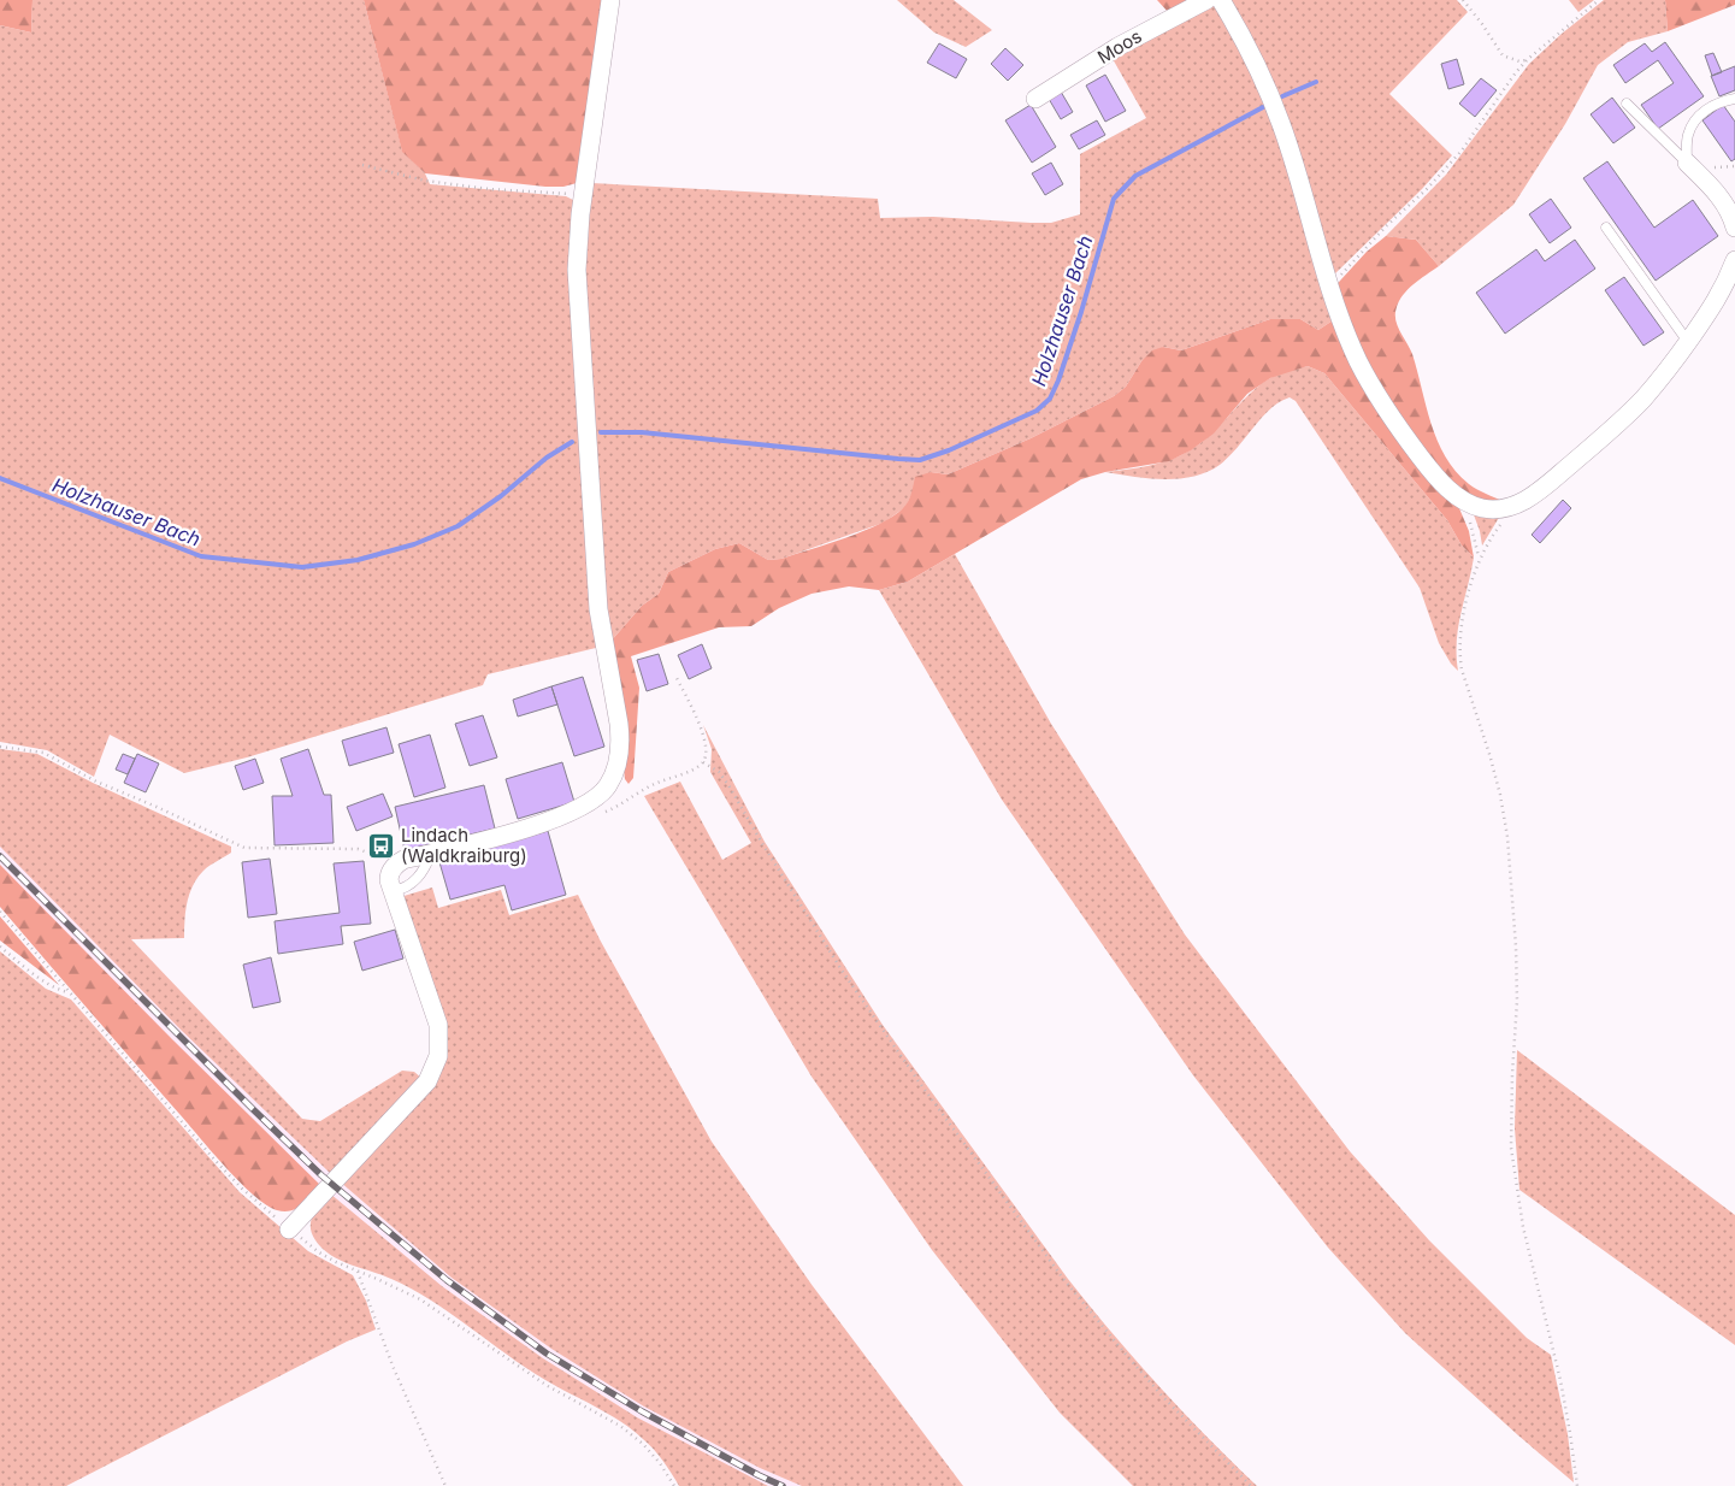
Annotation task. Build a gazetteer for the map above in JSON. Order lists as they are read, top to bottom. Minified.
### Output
{"streets":{"street":["Moos"]},"water":["Holzhauser Bach"],"places":{"bus stop":["Lindach (Waldkraiburg)"]}}
